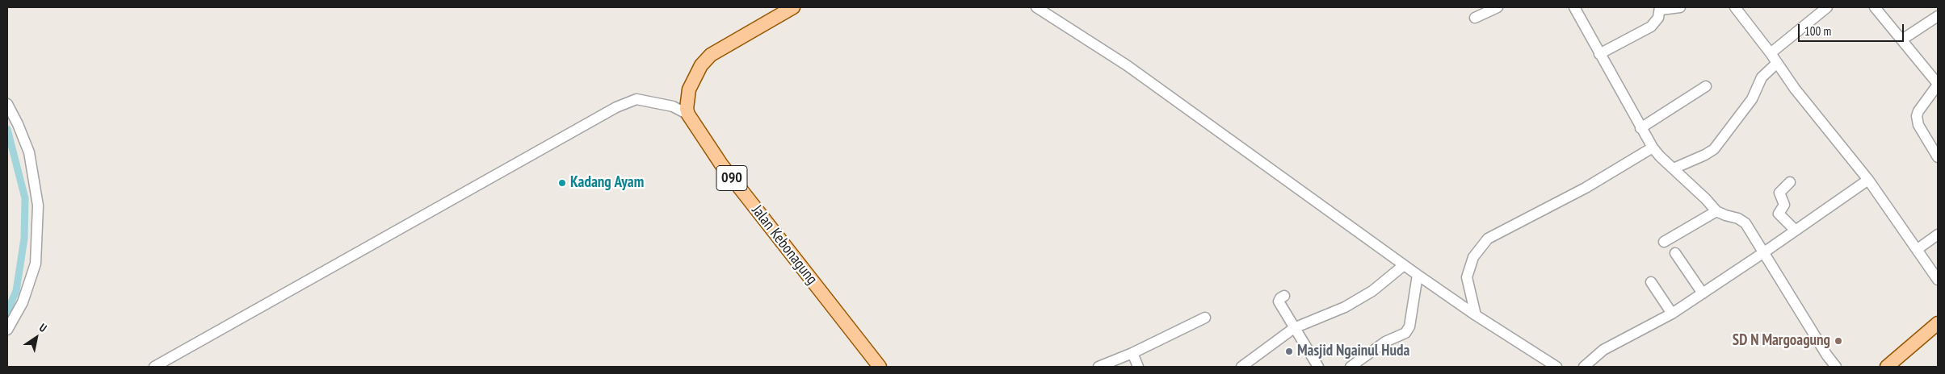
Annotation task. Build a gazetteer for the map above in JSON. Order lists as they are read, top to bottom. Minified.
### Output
{"streets":{"main road":["090","Jalan Kebonagung"]},"places":["Kadang Ayam","SD N Margoagung","Masjid Ngainul Huda"],"scale_bar":"100 m","north":"top right"}
